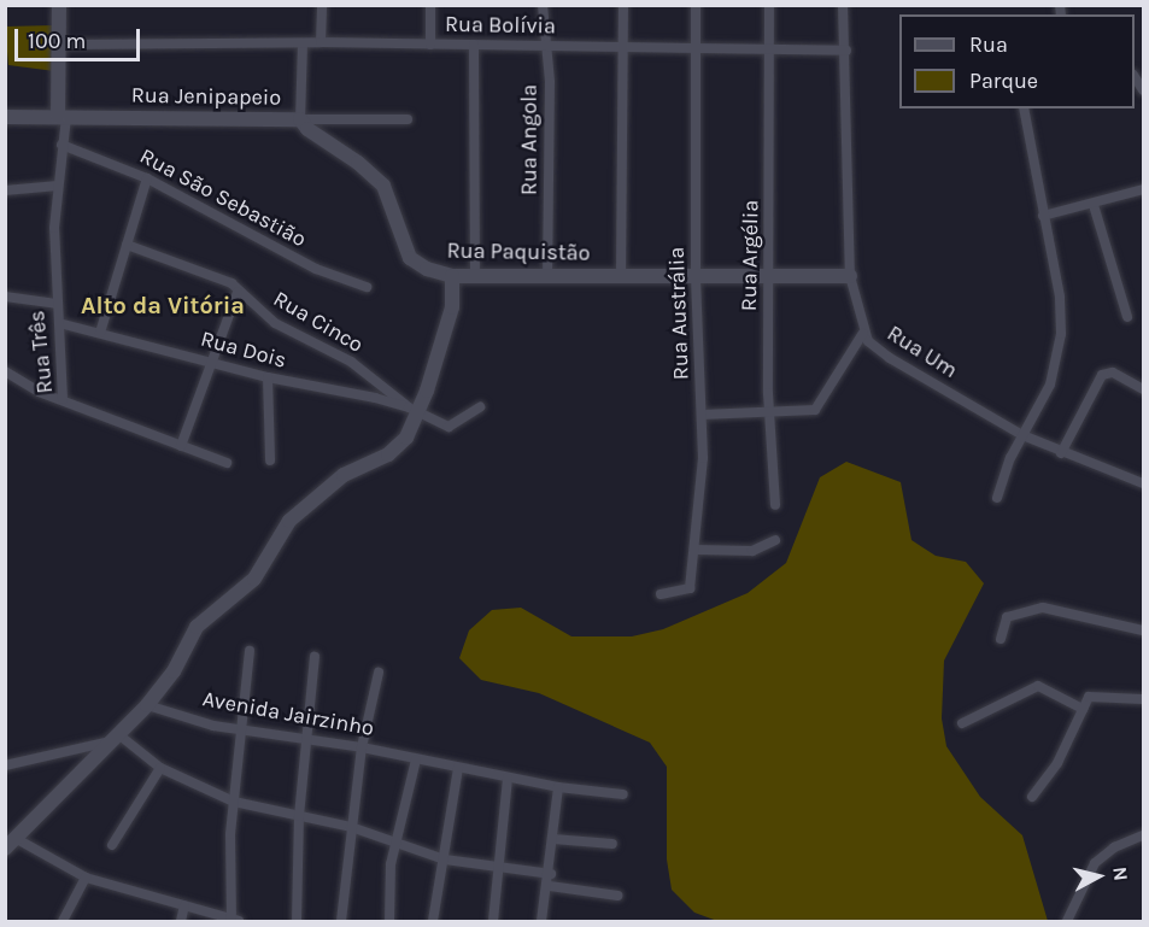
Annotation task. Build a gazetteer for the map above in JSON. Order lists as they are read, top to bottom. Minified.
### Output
{"streets":{"street":["Rua Bolívia","Rua Jenipapeio","Rua Angola","Rua São Sebastião","Rua Paquistão","Rua Argélia","Rua Austrália","Rua Cinco","Rua Dois","Rua Três","Rua Um","Avenida Jairzinho"]},"crossings":[["Rua Bolívia","Rua Angola"],["Rua Bolívia","Rua Argélia"],["Rua Bolívia","Rua Austrália"],["Rua Bolívia","Rua Um"],["Rua Jenipapeio","Rua Paquistão"],["Rua Jenipapeio","Rua Três"],["Rua Angola","Rua Paquistão"],["Rua São Sebastião","Rua Três"],["Rua Paquistão","Rua Argélia"],["Rua Paquistão","Rua Austrália"],["Rua Paquistão","Rua Um"],["Rua Cinco","Rua Dois"],["Rua Dois","Rua Três"]],"districts":["Alto da Vitória"],"legend":["Rua","Parque"],"scale_bar":"100 m","north":"right"}
